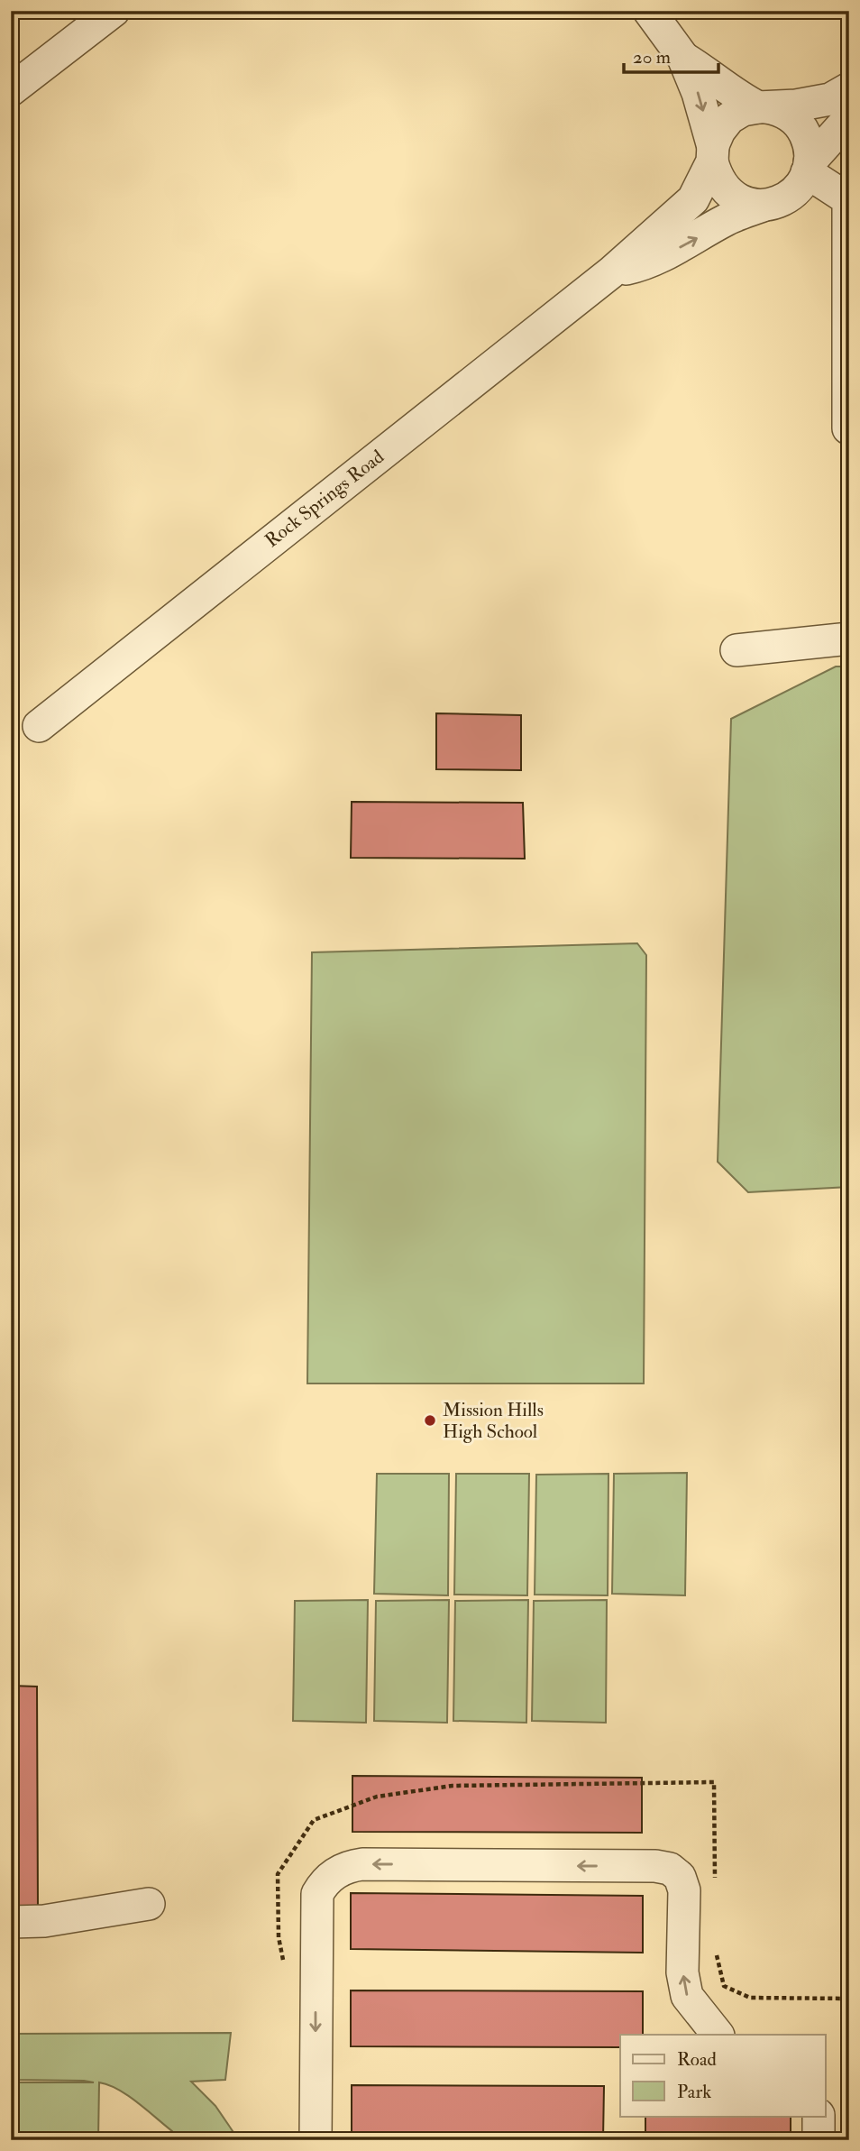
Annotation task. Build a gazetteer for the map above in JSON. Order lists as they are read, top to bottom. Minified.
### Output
{"streets":{"street":["Rock Springs Road"]},"places":["Mission Hills High School"],"legend":["Road","Park"],"scale_bar":"20 m"}
